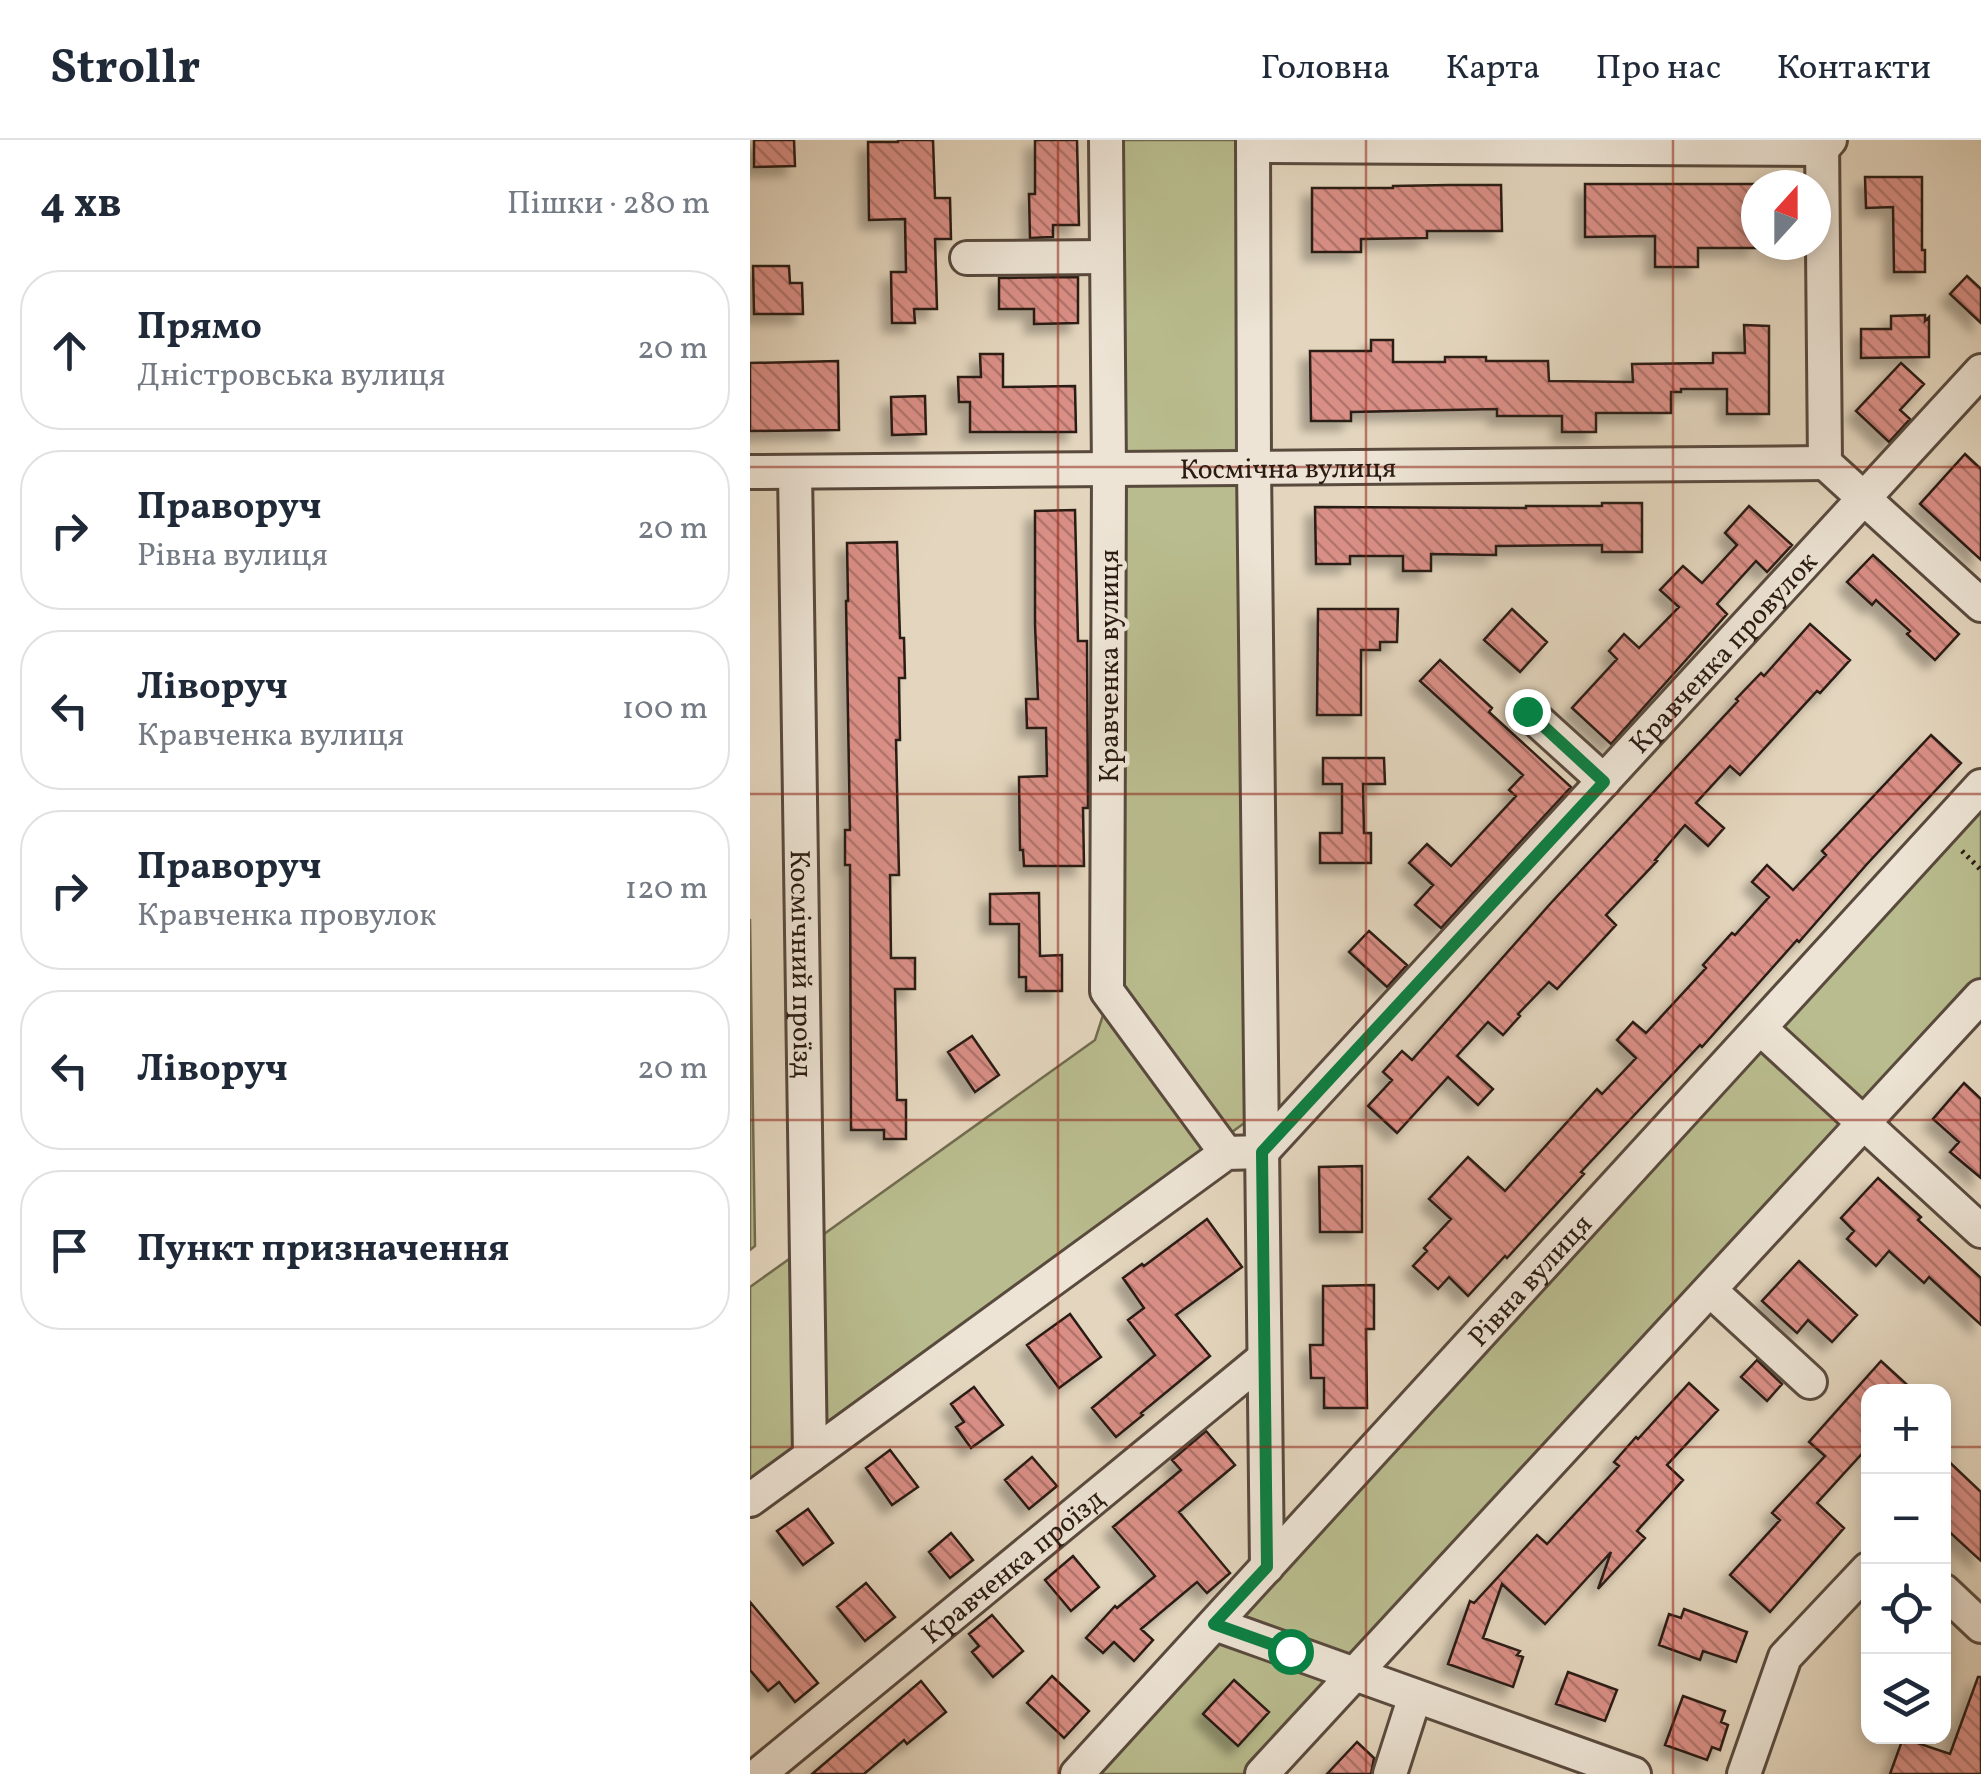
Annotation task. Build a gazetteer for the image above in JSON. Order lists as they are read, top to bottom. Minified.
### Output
{"streets":{"street":["Космічна вулиця","Кравченка провулок","Кравченка вулиця","Космічний проїзд","Рівна вулиця","Кравченка проїзд"]},"crossings":[["Космічна вулиця","Кравченка вулиця"],["Космічна вулиця","Космічний проїзд"]],"north":"top","page":{"header":"Strollr","nav":["Головна","Карта","Про нас","Контакти"],"heading":["4 хв","Пішки · 280 m"],"list":[["Прямо","Дністровська вулиця","20 m"],["Праворуч","Рівна вулиця","20 m"],["Ліворуч","Кравченка вулиця","100 m"],["Праворуч","Кравченка провулок","120 m"],["Ліворуч","20 m"],"Пункт призначення"],"map_buttons":["+","−"]}}
